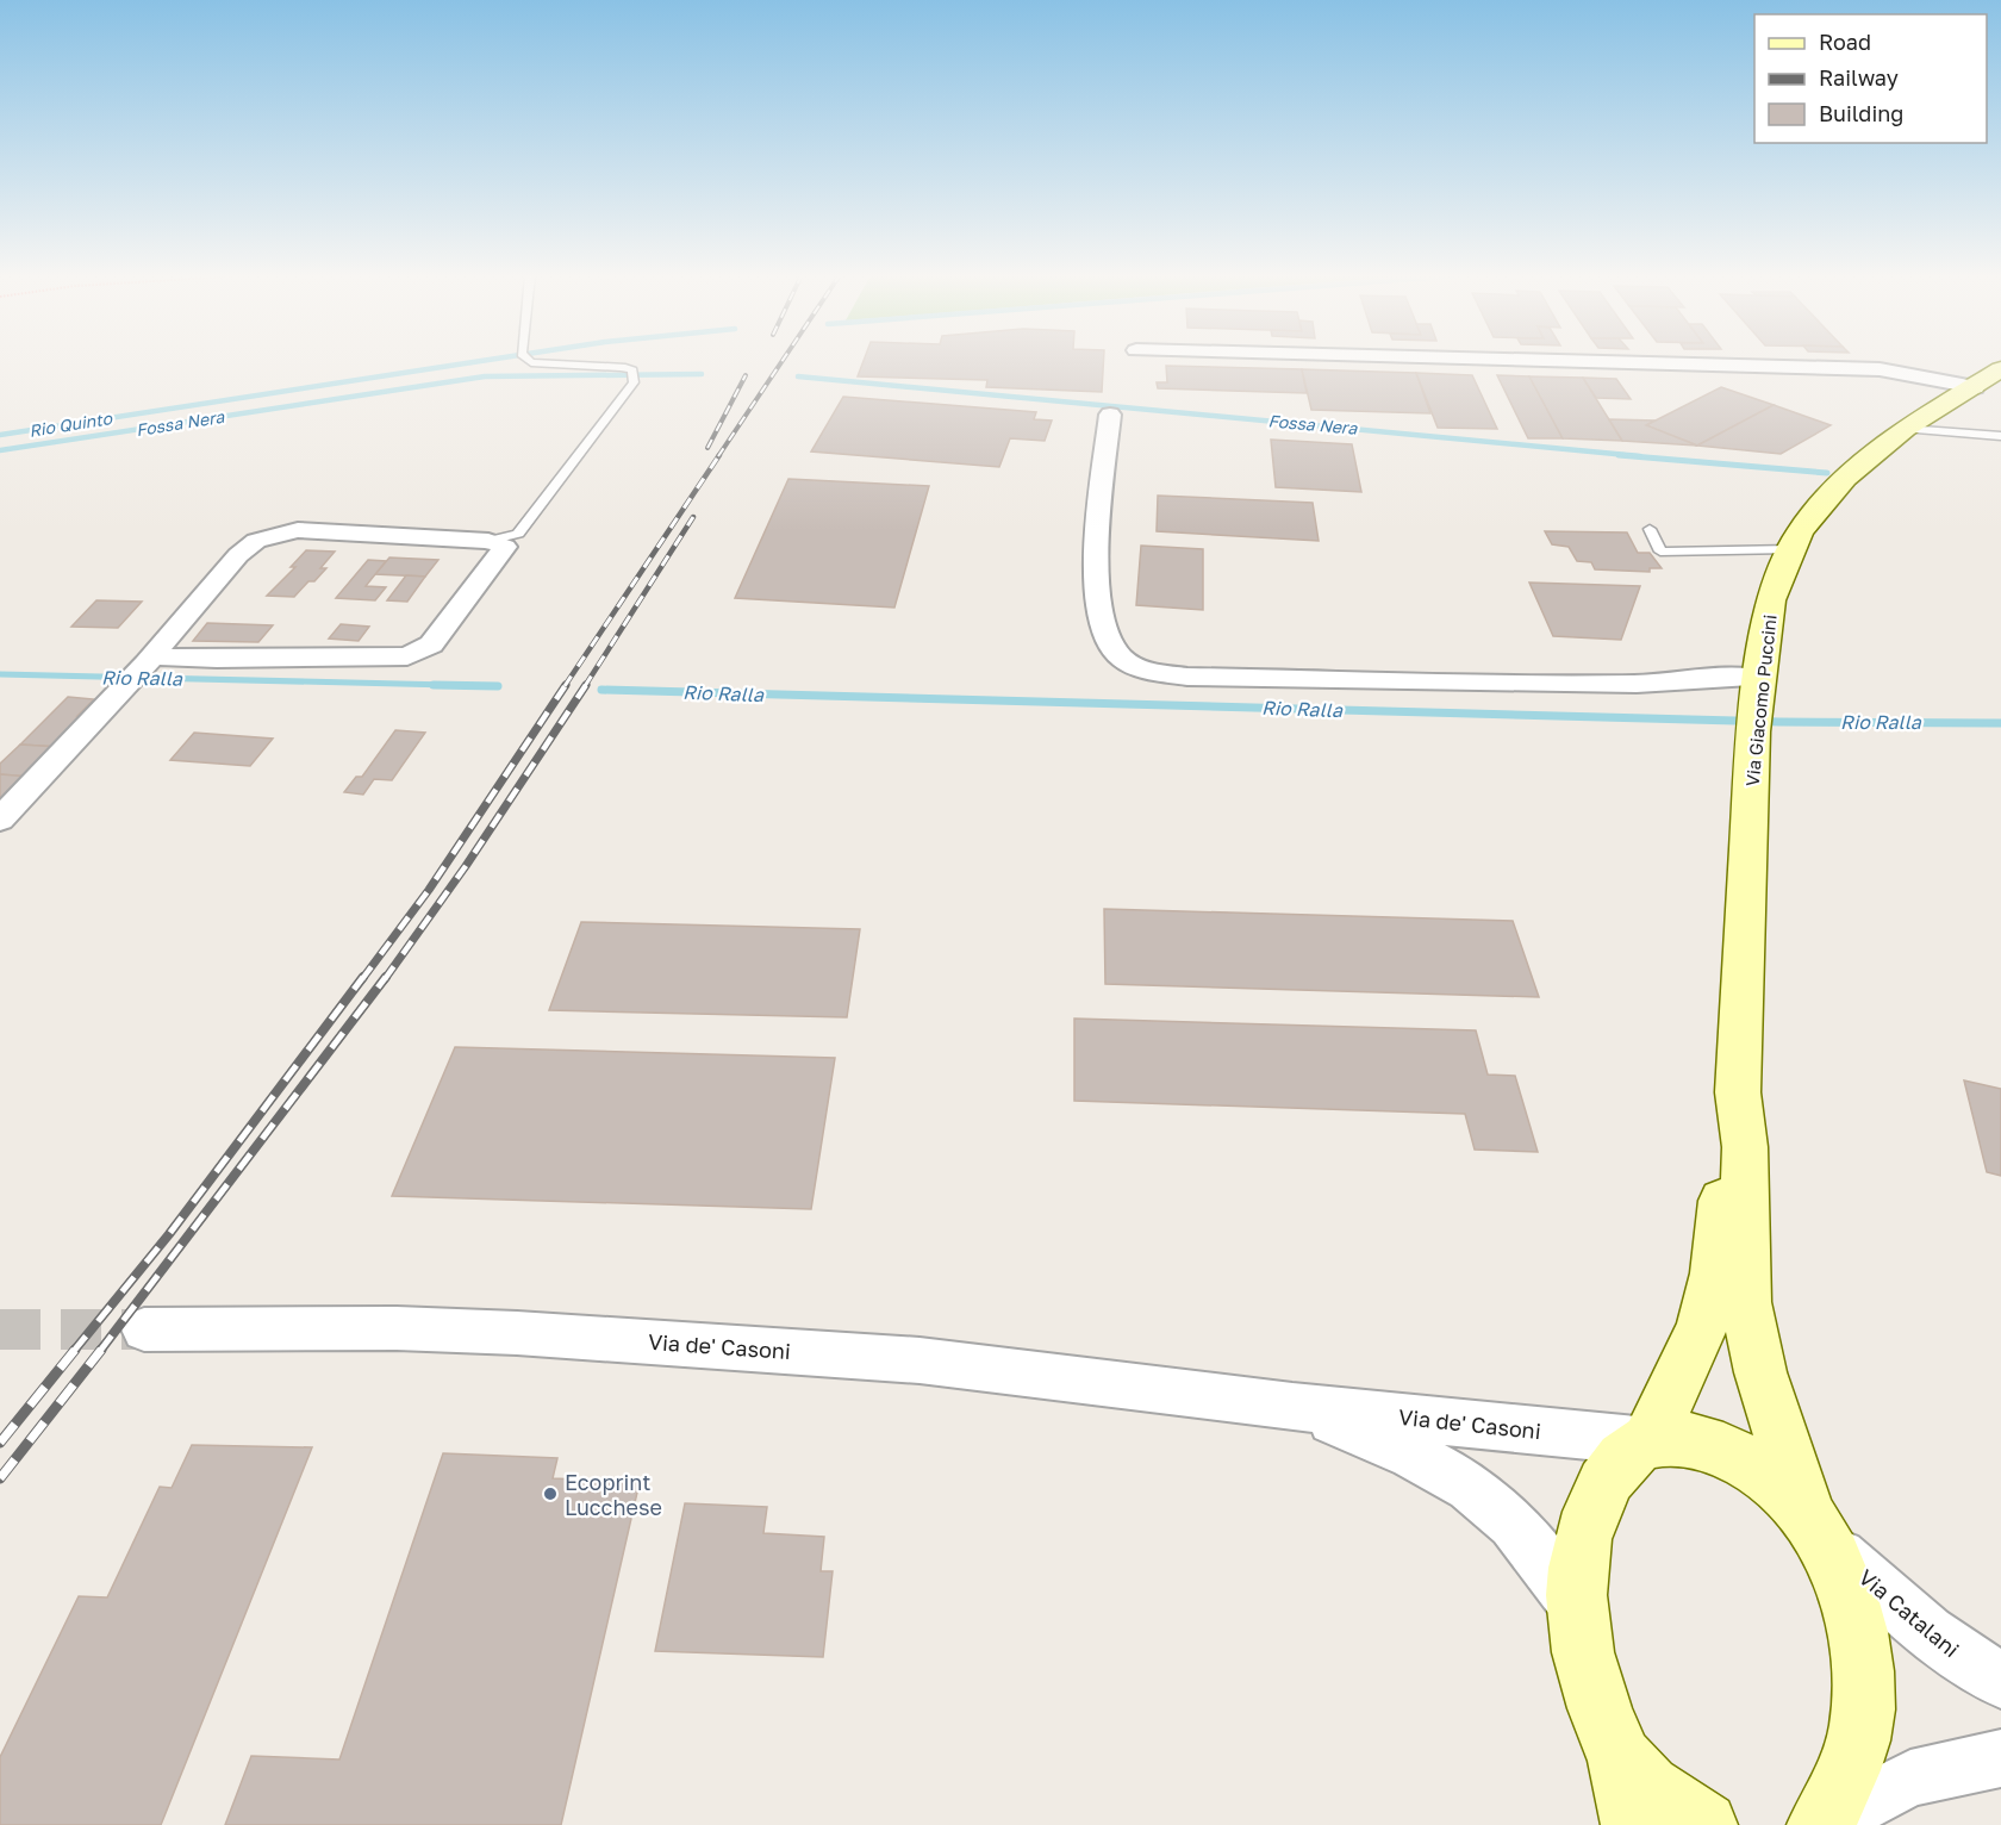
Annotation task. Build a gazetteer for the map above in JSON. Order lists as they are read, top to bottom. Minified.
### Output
{"streets":{"main road":["Via Giacomo Puccini"],"street":["Via de' Casoni","Via Catalani"]},"crossings":[["Via Giacomo Puccini","Via de' Casoni"],["Via Giacomo Puccini","Via Catalani"]],"water":["Fossa Nera","Rio Quinto","Rio Ralla"],"places":["Ecoprint Lucchese"],"legend":["Road","Railway","Building"]}
